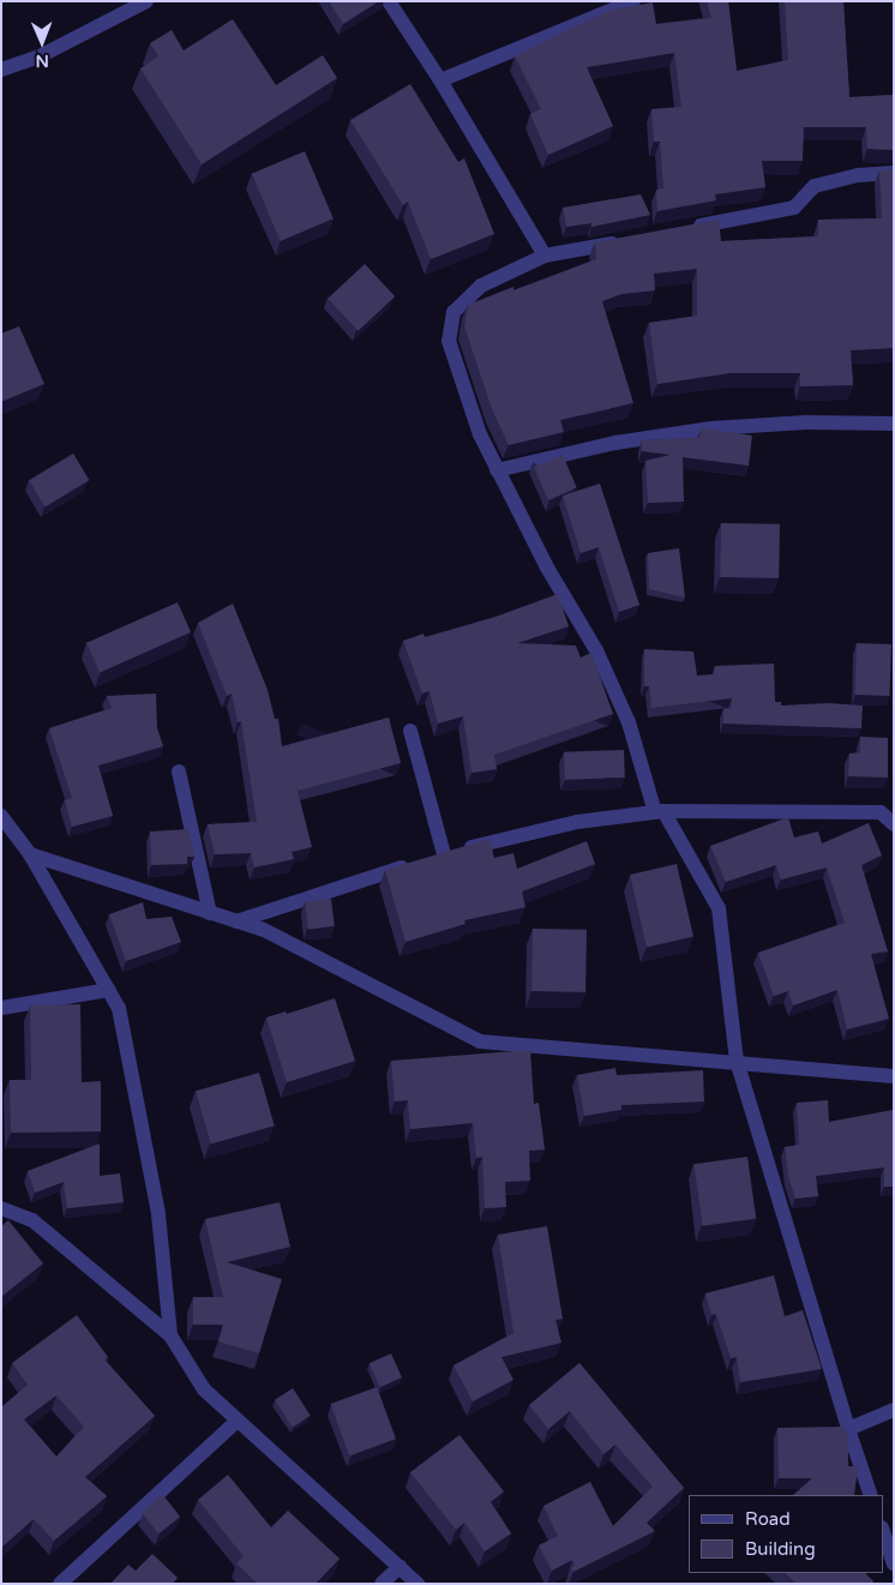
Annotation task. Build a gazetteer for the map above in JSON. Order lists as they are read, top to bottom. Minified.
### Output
{"legend":["Road","Building"],"north":"bottom"}
